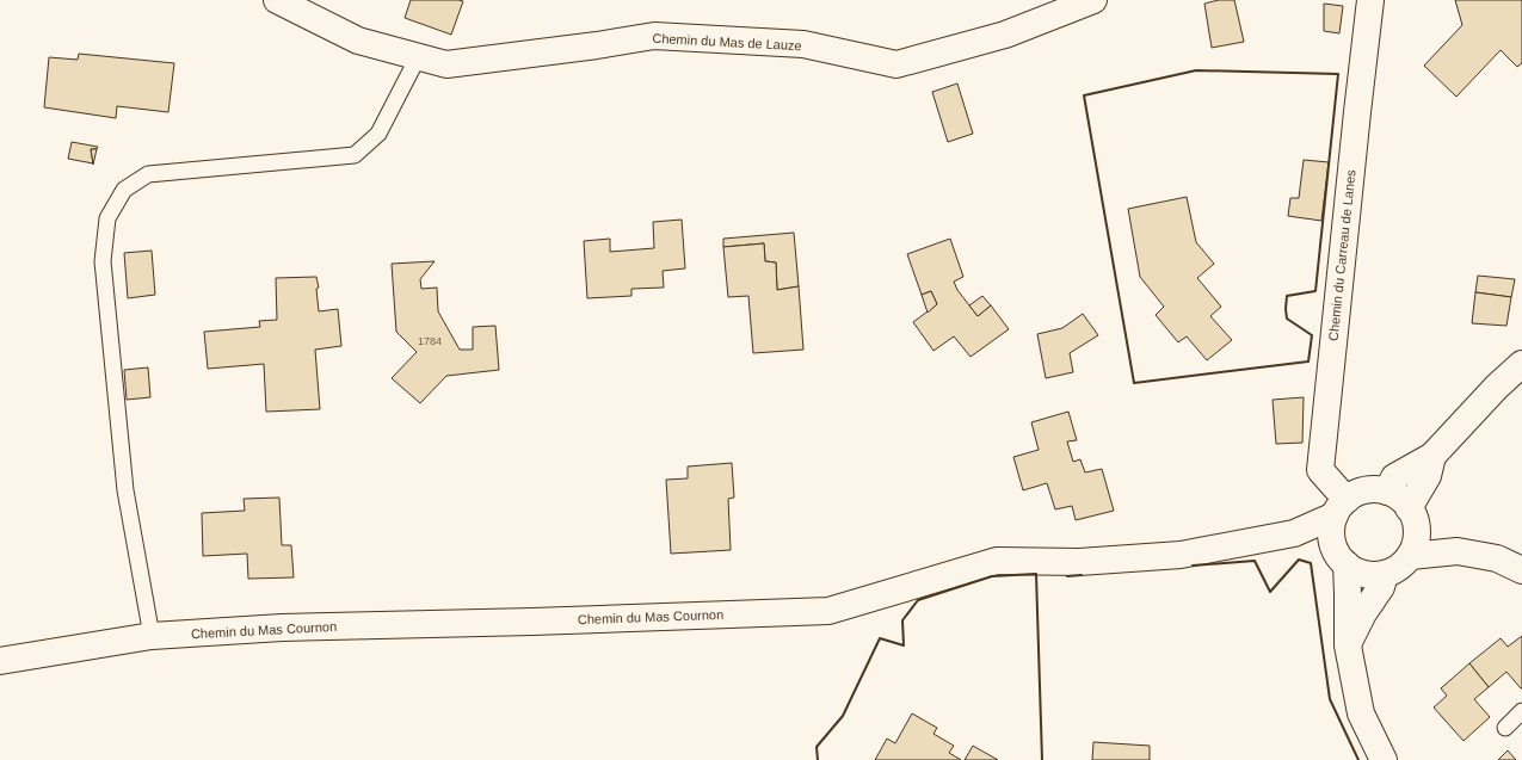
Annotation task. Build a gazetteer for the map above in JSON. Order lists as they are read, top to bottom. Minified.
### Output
{"streets":{"street":["Chemin du Mas de Lauze","Chemin du Carreau de Lanes","Chemin du Mas Cournon"]},"crossings":[["Chemin du Carreau de Lanes","Chemin du Mas Cournon"]],"house_numbers":["1784"]}
